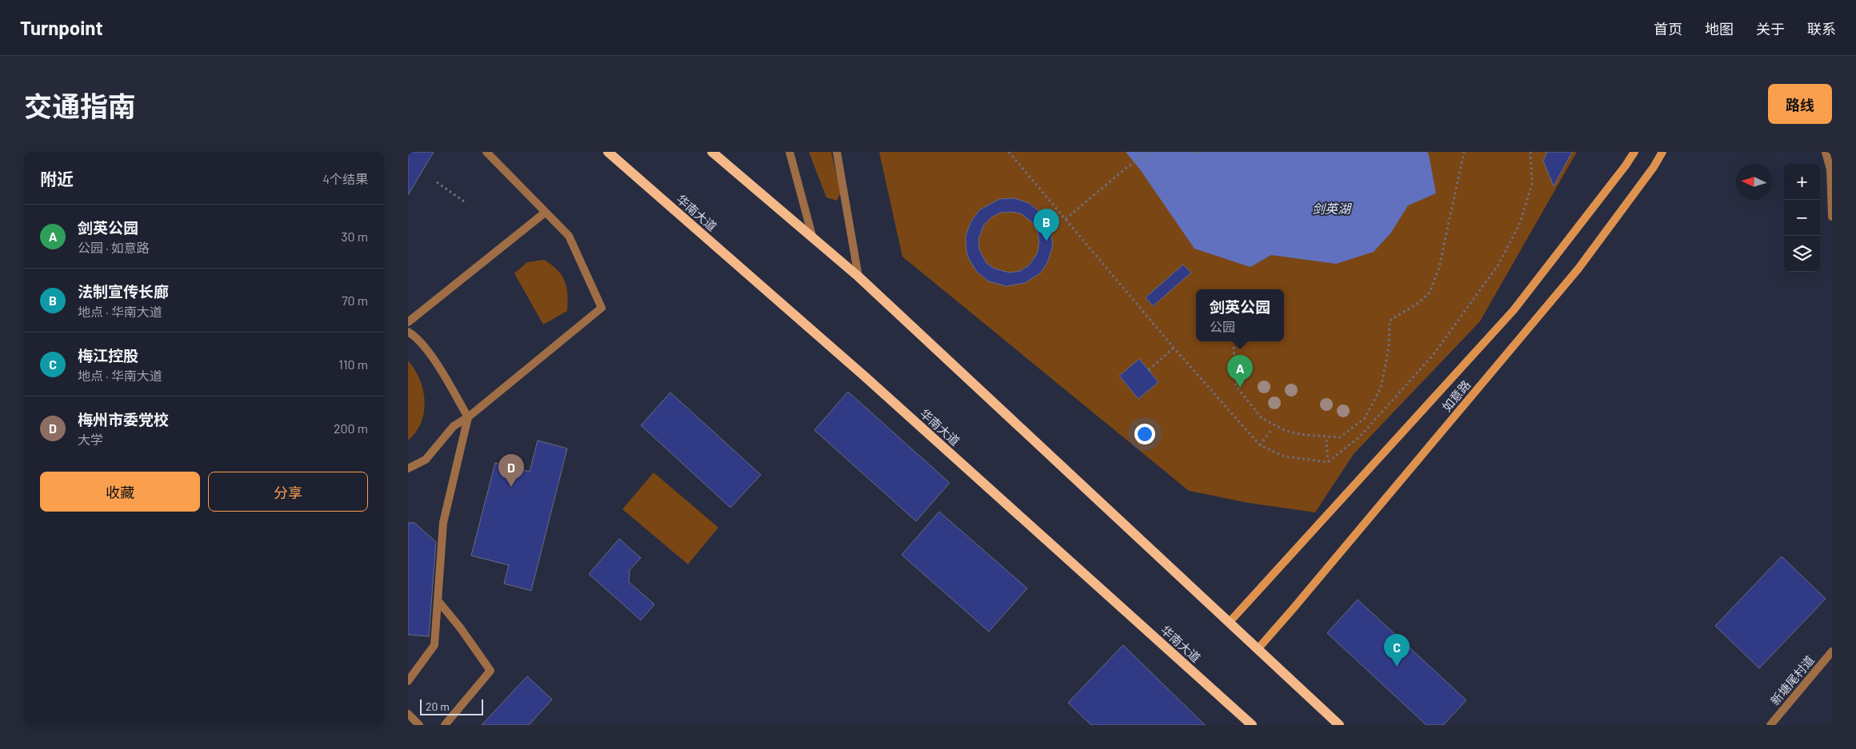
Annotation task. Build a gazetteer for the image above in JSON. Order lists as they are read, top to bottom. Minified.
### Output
{"streets":{"main road":["华南大道"],"street":["如意路","新塘尾村道"]},"water":["剑英湖"],"scale_bar":"20 m","north":"left","page":{"header":"Turnpoint","nav":["首页","地图","关于","联系"],"title":"交通指南","buttons":["路线",["收藏","分享"]],"heading":["附近","4个结果"],"map_buttons":["+","−"],"list":[{"mark":"A","name":"剑英公园","note":"公园 · 如意路","value":"30 m"},{"mark":"B","name":"法制宣传长廊","note":"地点 · 华南大道","value":"70 m"},{"mark":"C","name":"梅江控股","note":"地点 · 华南大道","value":"110 m"},{"mark":"D","name":"梅州市委党校","note":"大学","value":"200 m"}],"pins":["B","A","D","C"],"popup":["剑英公园","公园"],"scale":"20 m"}}
